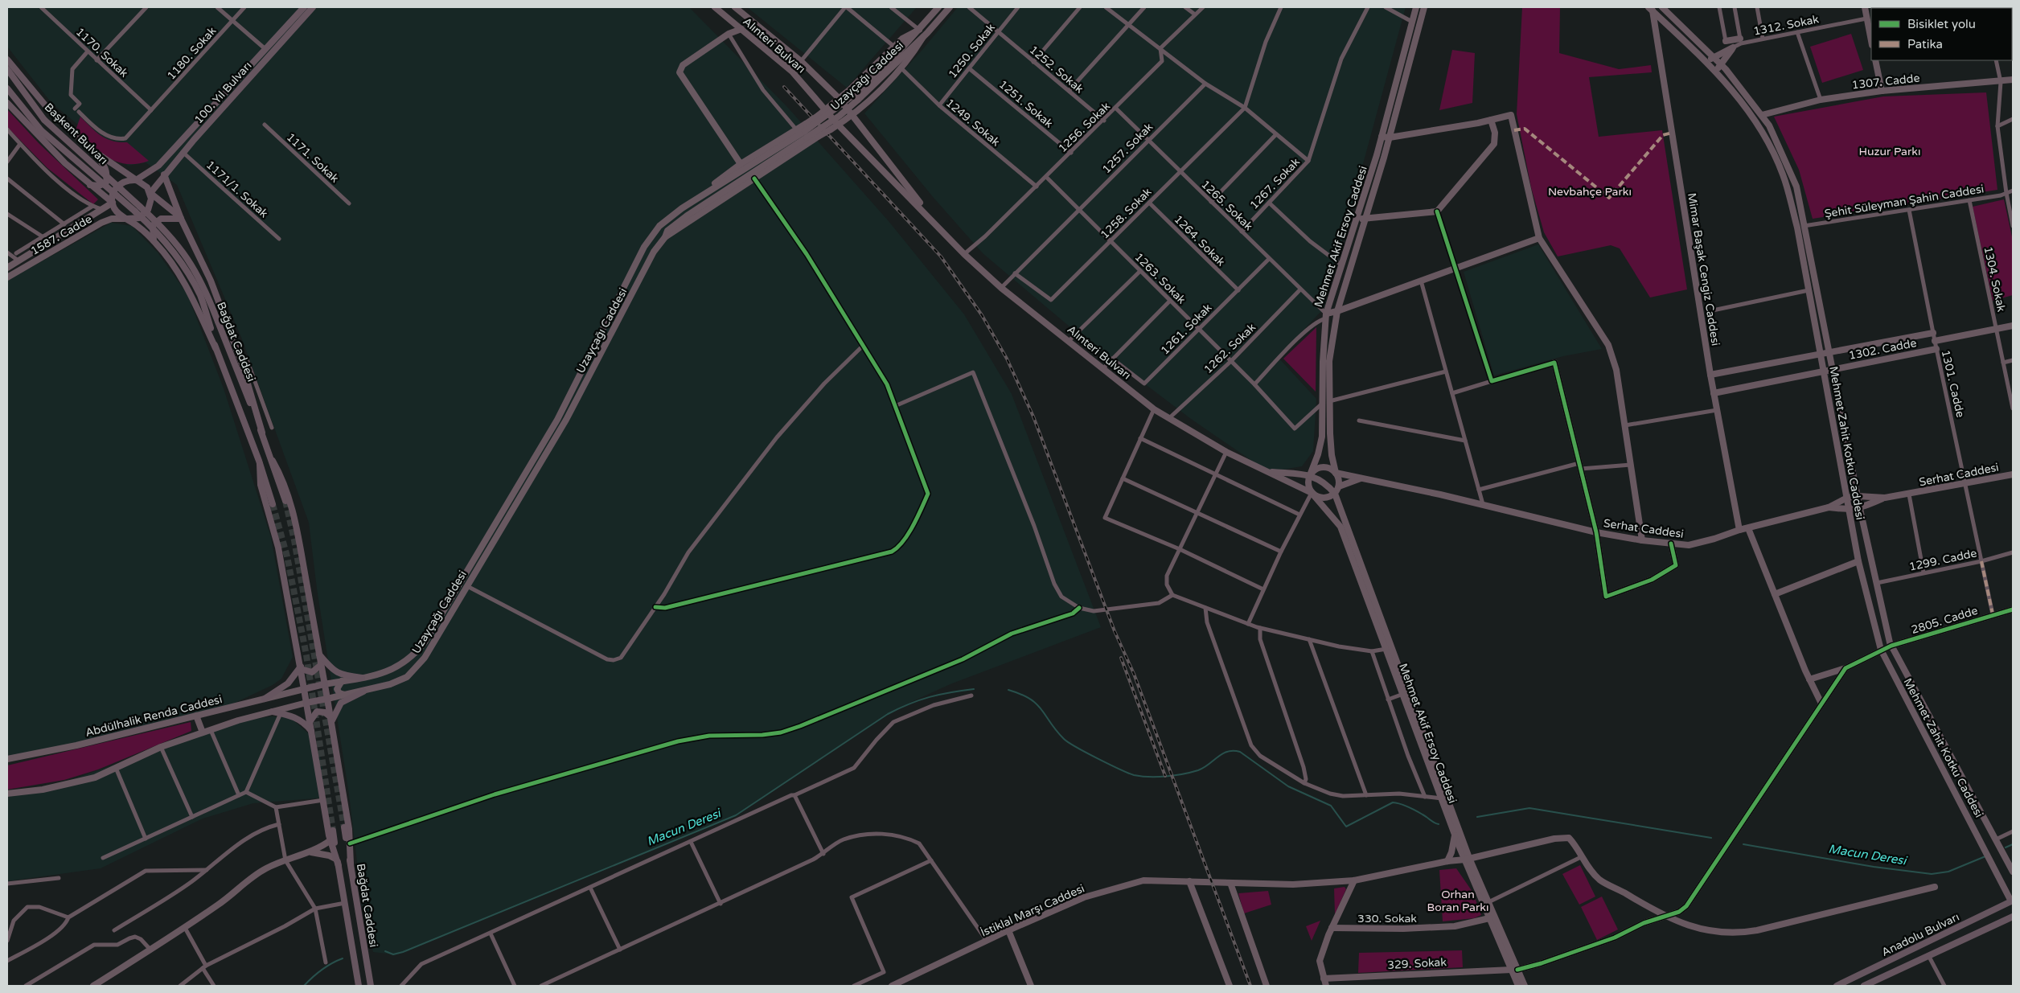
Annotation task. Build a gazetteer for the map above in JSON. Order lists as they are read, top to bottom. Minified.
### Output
{"streets":{"main road":["Alınteri Bulvarı","Uzayçağı Caddesi","1307. Cadde","100. Yıl Bulvarı","Başkent Bulvarı","1587. Cadde","Mehmet Akif Ersoy Caddesi","Mimar Başak Cengiz Caddesi","Bağdat Caddesi","1302. Cadde","Mehmet Zahit Kotku Caddesi","Serhat Caddesi","2805. Cadde","Abdülhalik Renda Caddesi","İstiklal Marşı Caddesi","330. Sokak","Anadolu Bulvarı","329. Sokak"],"street":["1312. Sokak","1250. Sokak","1170. Sokak","1180. Sokak","1252. Sokak","1251. Sokak","1249. Sokak","1256. Sokak","1257. Sokak","1171. Sokak","1267. Sokak","1171/1. Sokak","Şehit Süleyman Şahin Caddesi","1265. Sokak","1258. Sokak","1264. Sokak","1263. Sokak","1304. Sokak","1261. Sokak","1262. Sokak","1301. Cadde","1299. Cadde"]},"crossings":[["Alınteri Bulvarı","1256. Sokak"],["Alınteri Bulvarı","1257. Sokak"],["Alınteri Bulvarı","Mehmet Akif Ersoy Caddesi"],["Alınteri Bulvarı","1262. Sokak"],["Alınteri Bulvarı","Serhat Caddesi"],["1250. Sokak","1252. Sokak"],["1250. Sokak","1251. Sokak"],["1250. Sokak","1249. Sokak"],["1170. Sokak","1180. Sokak"],["1252. Sokak","1256. Sokak"],["1307. Cadde","Mehmet Zahit Kotku Caddesi"],["100. Yıl Bulvarı","1171/1. Sokak"],["100. Yıl Bulvarı","1587. Cadde"],["1251. Sokak","1256. Sokak"],["1249. Sokak","1256. Sokak"],["1256. Sokak","1265. Sokak"],["1256. Sokak","1263. Sokak"],["Başkent Bulvarı","Bağdat Caddesi"],["1257. Sokak","1265. Sokak"],["1257. Sokak","1258. Sokak"],["1257. Sokak","1263. Sokak"],["1267. Sokak","1265. Sokak"],["Şehit Süleyman Şahin Caddesi","1304. Sokak"],["Şehit Süleyman Şahin Caddesi","1301. Cadde"],["Şehit Süleyman Şahin Caddesi","Mehmet Zahit Kotku Caddesi"],["1265. Sokak","1258. Sokak"],["1265. Sokak","Mehmet Akif Ersoy Caddesi"],["1265. Sokak","1261. Sokak"],["1265. Sokak","1262. Sokak"],["1258. Sokak","1264. Sokak"],["1258. Sokak","1263. Sokak"],["Mehmet Akif Ersoy Caddesi","1263. Sokak"],["Mehmet Akif Ersoy Caddesi","Serhat Caddesi"],["Mehmet Akif Ersoy Caddesi","İstiklal Marşı Caddesi"],["Mehmet Akif Ersoy Caddesi","330. Sokak"],["Mehmet Akif Ersoy Caddesi","329. Sokak"],["1264. Sokak","1261. Sokak"],["Mimar Başak Cengiz Caddesi","1302. Cadde"],["Mimar Başak Cengiz Caddesi","Mehmet Zahit Kotku Caddesi"],["Mimar Başak Cengiz Caddesi","Serhat Caddesi"],["1263. Sokak","1261. Sokak"],["1263. Sokak","1262. Sokak"],["1302. Cadde","1301. Cadde"],["1302. Cadde","Mehmet Zahit Kotku Caddesi"],["1301. Cadde","Serhat Caddesi"],["1301. Cadde","1299. Cadde"],["1301. Cadde","2805. Cadde"],["Mehmet Zahit Kotku Caddesi","Serhat Caddesi"],["Mehmet Zahit Kotku Caddesi","1299. Cadde"],["Mehmet Zahit Kotku Caddesi","2805. Cadde"],["Mehmet Zahit Kotku Caddesi","Anadolu Bulvarı"],["2805. Cadde","329. Sokak"]],"water":["Macun Deresi"],"parks":["Huzur Parkı","Nevbahçe Parkı","Orhan Boran Parkı"],"legend":["Bisiklet yolu","Patika"]}
